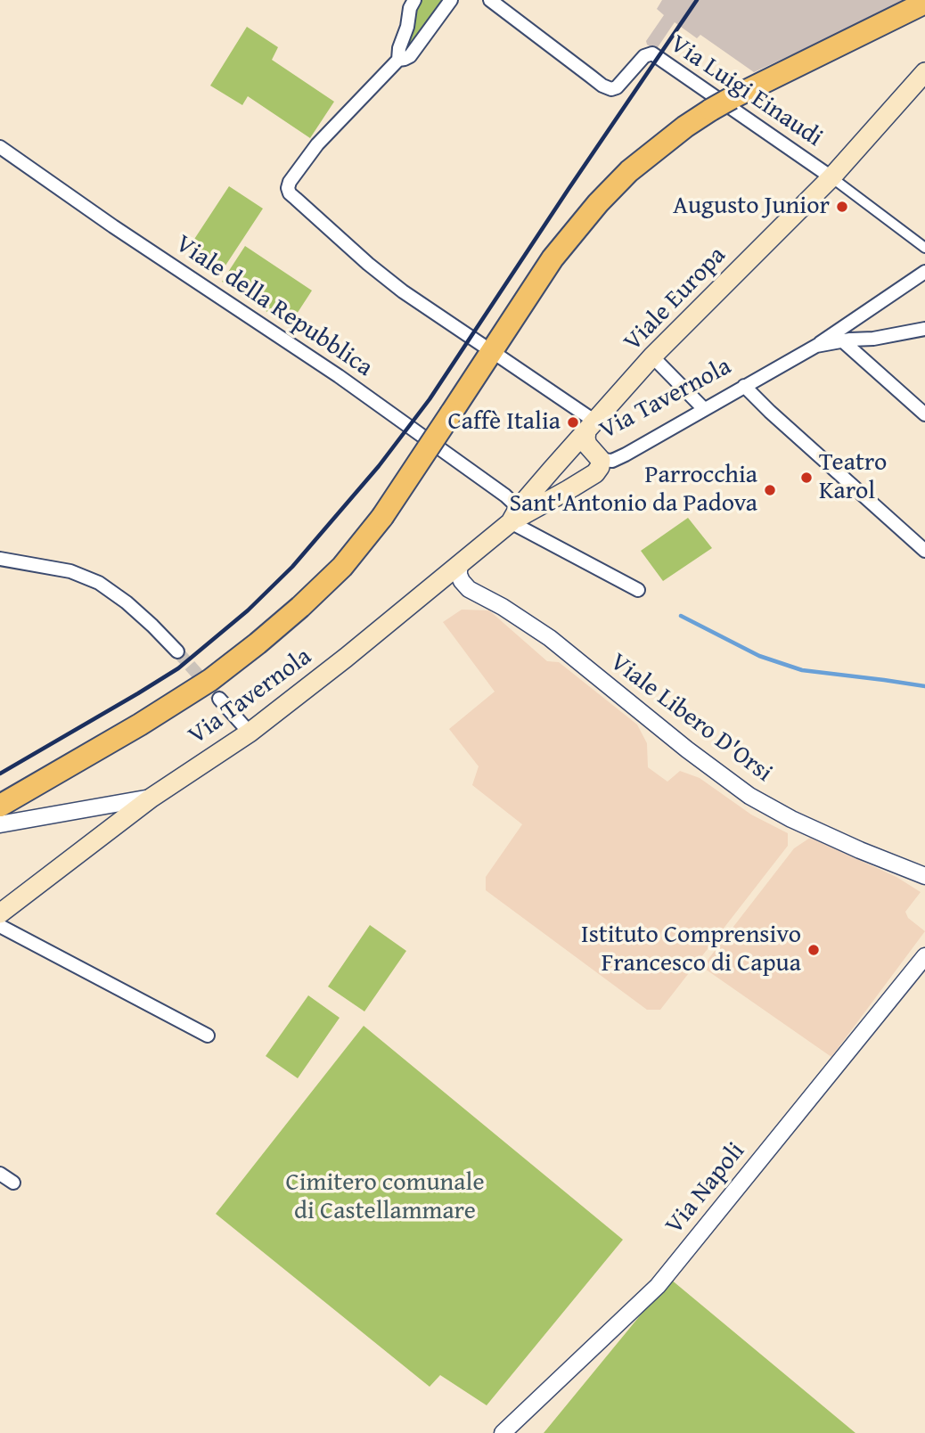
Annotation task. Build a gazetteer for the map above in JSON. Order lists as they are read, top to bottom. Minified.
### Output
{"streets":{"main road":["Viale Europa","Via Tavernola"],"street":["Via Luigi Einaudi","Viale della Repubblica","Viale Libero D'Orsi","Via Napoli"]},"crossings":[["Via Luigi Einaudi","Viale Europa"],["Viale Europa","Viale della Repubblica"],["Viale Europa","Via Tavernola"],["Viale della Repubblica","Via Tavernola"]],"parks":["Cimitero comunale di Castellammare"],"places":["Augusto Junior","Caffè Italia","Teatro Karol","Parrocchia Sant'Antonio da Padova","Istituto Comprensivo Francesco di Capua"]}
